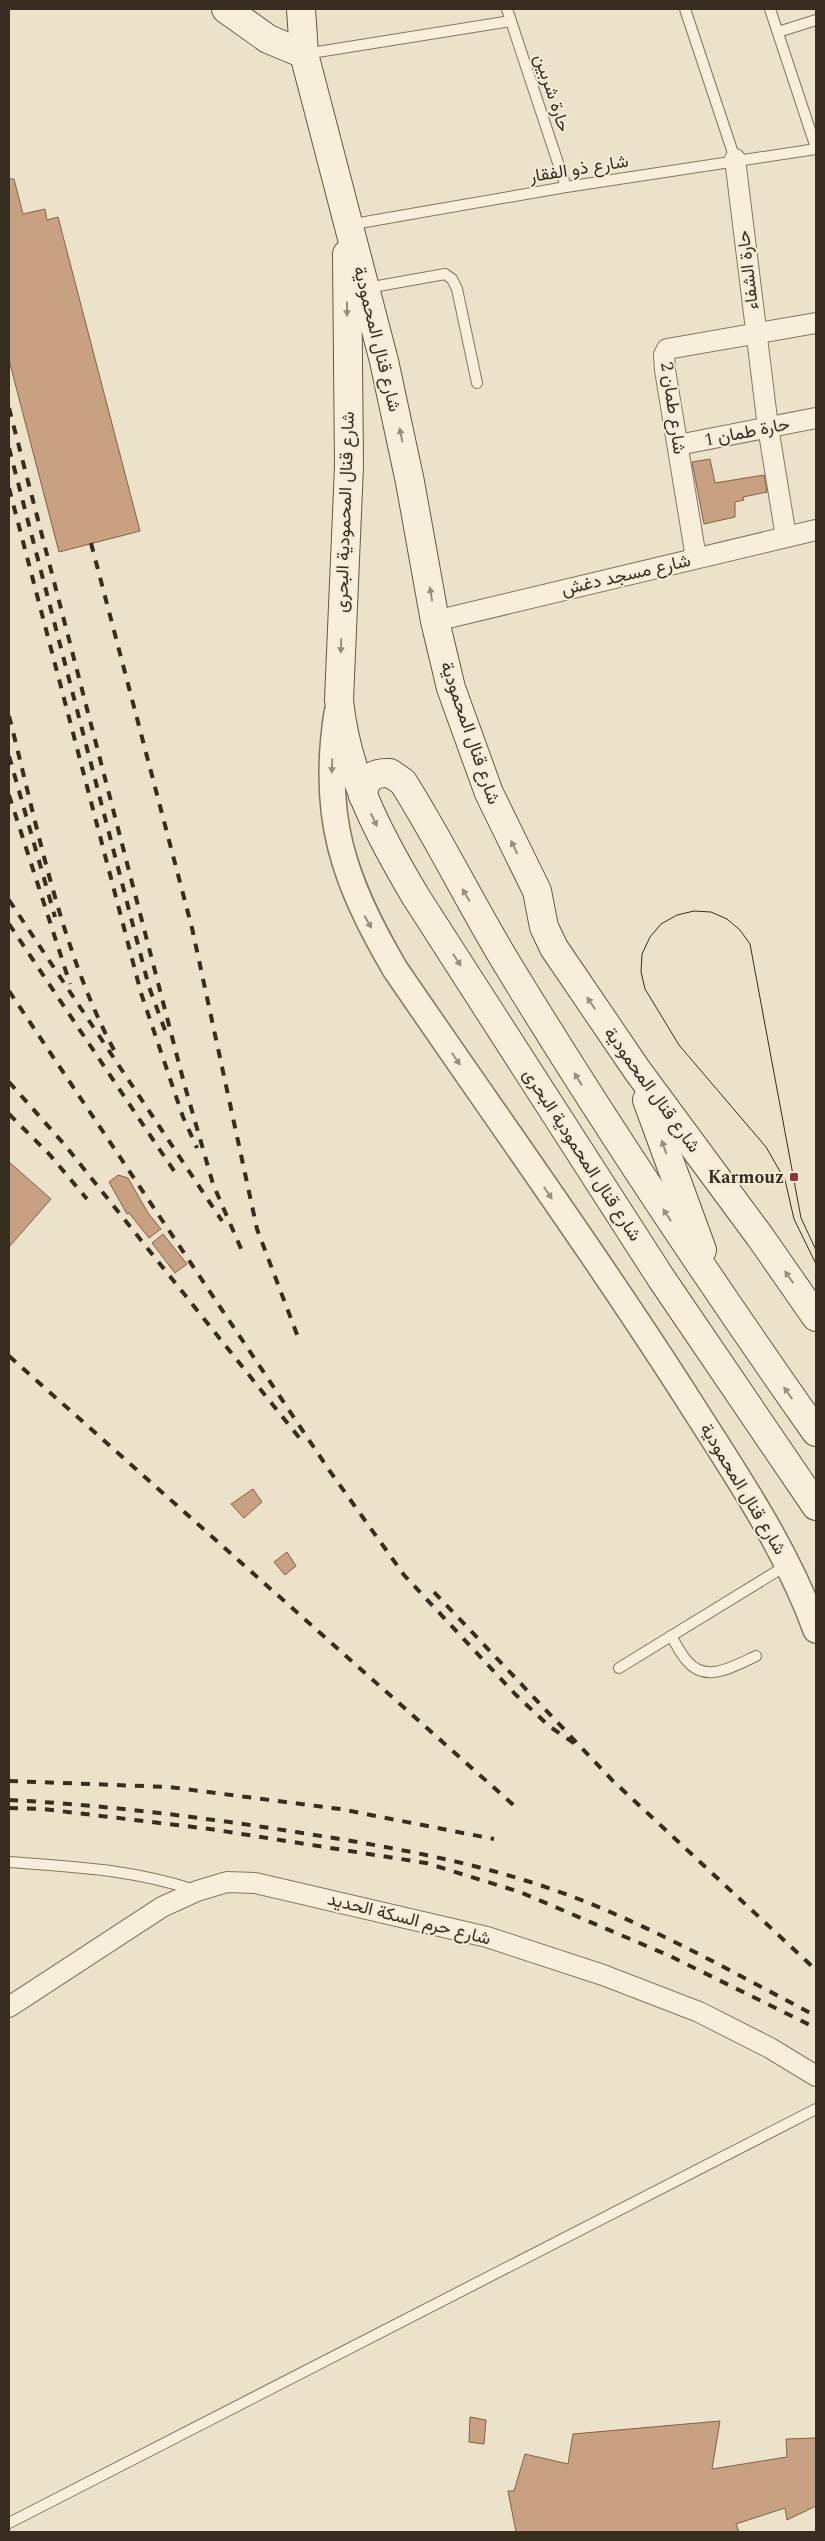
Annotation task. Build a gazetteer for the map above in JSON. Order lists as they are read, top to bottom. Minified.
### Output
{"streets":{"main road":["شارع قنال المحمودية","شارع قنال المحمودية البحرى"],"street":["حارة الشفاء","شارع طمان 2","حارة طمان 1","شارع مسجد دغش","شارع حرم السكة الحديد"],"lane":["حارة شربين","شارع ذو الفقار"]},"crossings":[["حارة شربين","شارع ذو الفقار"],["شارع ذو الفقار","حارة الشفاء"],["شارع ذو الفقار","شارع قنال المحمودية"],["شارع ذو الفقار","شارع قنال المحمودية البحرى"],["حارة الشفاء","شارع طمان 2"],["حارة الشفاء","حارة طمان 1"],["حارة الشفاء","شارع مسجد دغش"],["شارع قنال المحمودية","شارع قنال المحمودية البحرى"],["شارع قنال المحمودية","شارع مسجد دغش"],["شارع طمان 2","حارة طمان 1"],["شارع طمان 2","شارع مسجد دغش"]],"places":{"transit":["Karmouz"]}}
